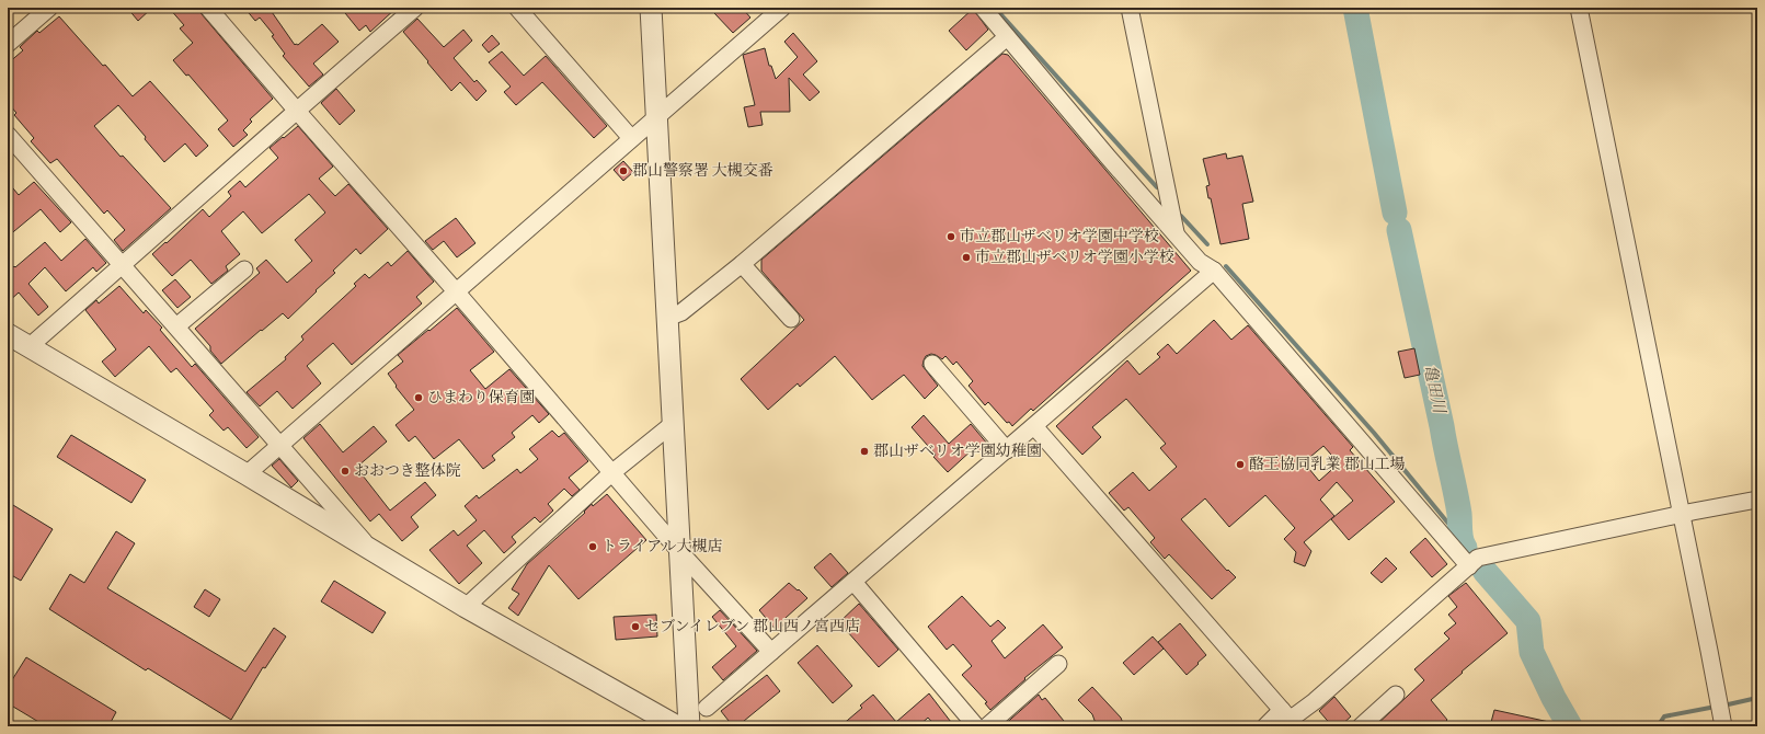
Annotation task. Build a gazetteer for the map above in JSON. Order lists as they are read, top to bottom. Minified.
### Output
{"water":["亀田川"],"places":["郡山警察署 大槻交番","市立郡山ザベリオ学園中学校","市立郡山ザベリオ学園小学校","ひまわり保育園","郡山ザベリオ学園幼稚園","酪王協同乳業 郡山工場","おおつき整体院","トライアル大槻店","セブンイレブン 郡山西ノ宮西店"]}
